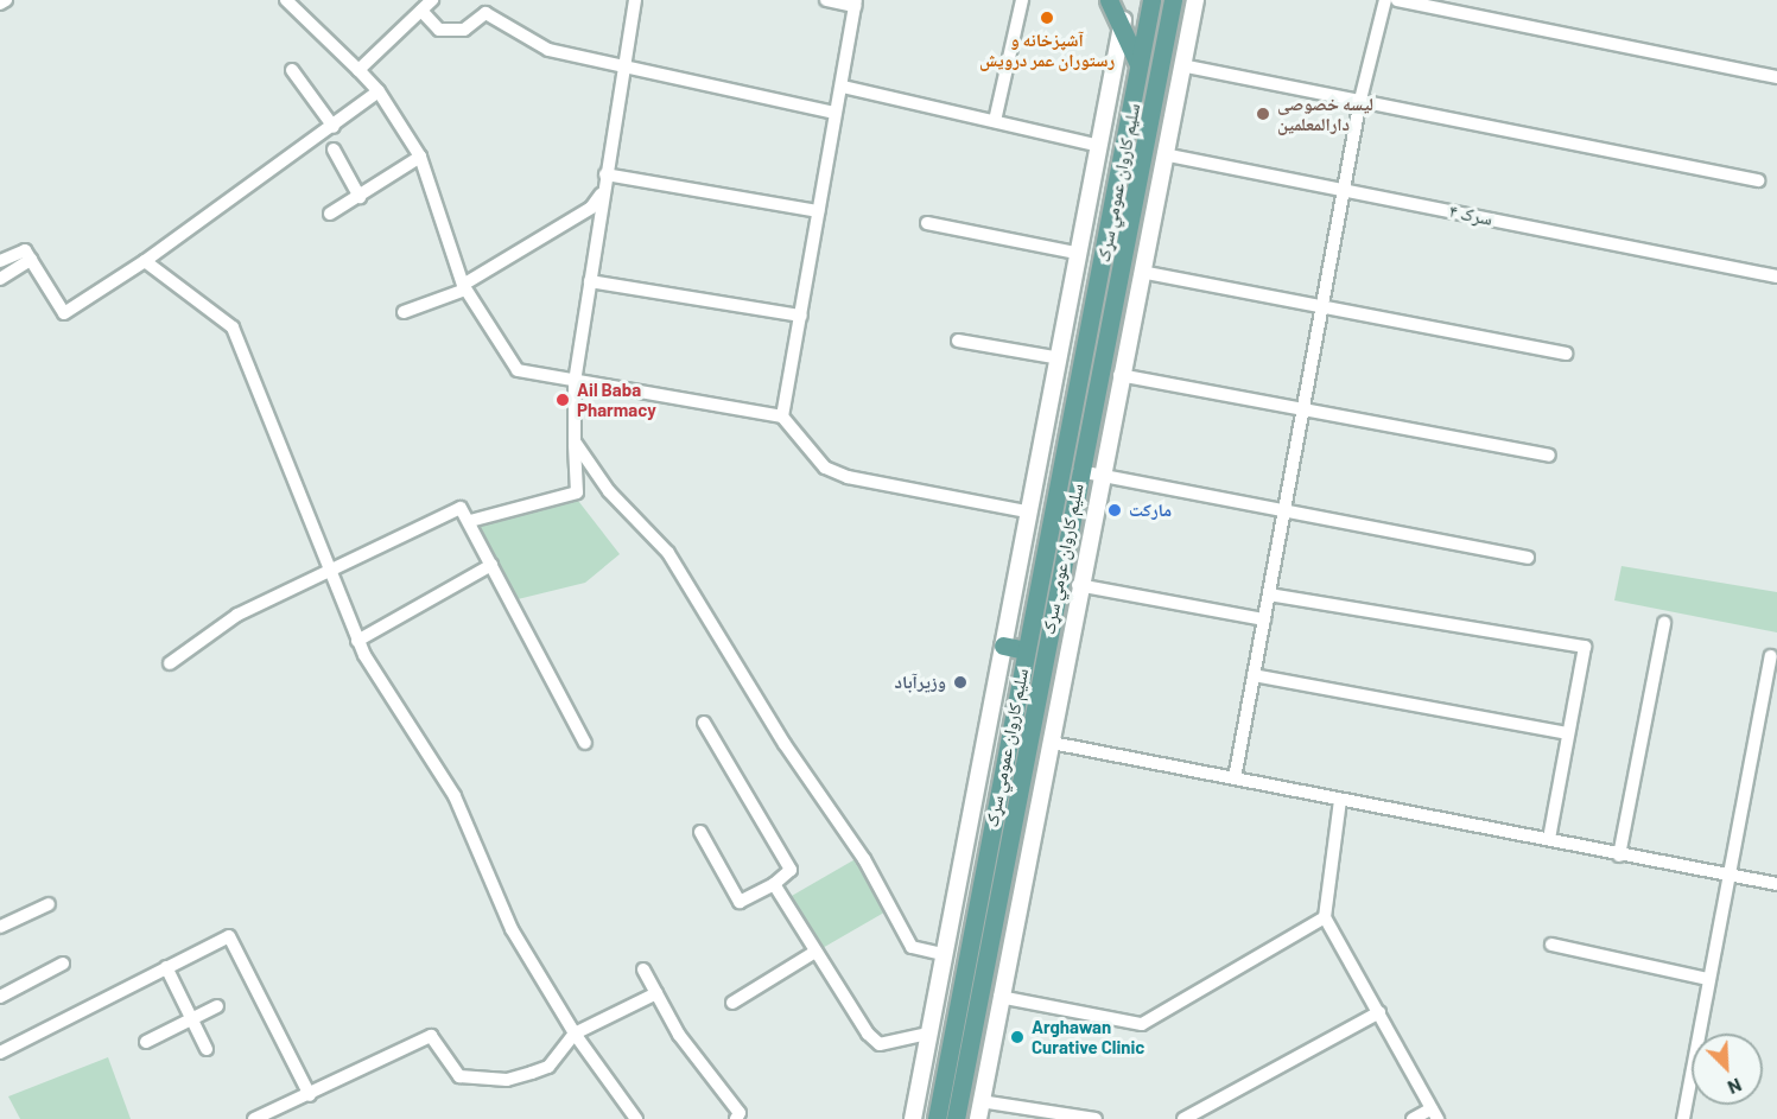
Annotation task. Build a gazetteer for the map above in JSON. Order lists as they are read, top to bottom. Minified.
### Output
{"streets":{"main road":["سلیم کاروان عمومي سړک","سلیم کاروان عومي سړک"],"street":["سرک ۴"]},"crossings":[["سلیم کاروان عمومي سړک","سلیم کاروان عومي سړک"]],"places":["آشپزخانه و رستوران عمر درویش","لیسه خصوصی دارالمعلمین","Ail Baba Pharmacy","مارکت","وزیرآباد","Arghawan Curative Clinic"],"north":"bottom right"}
